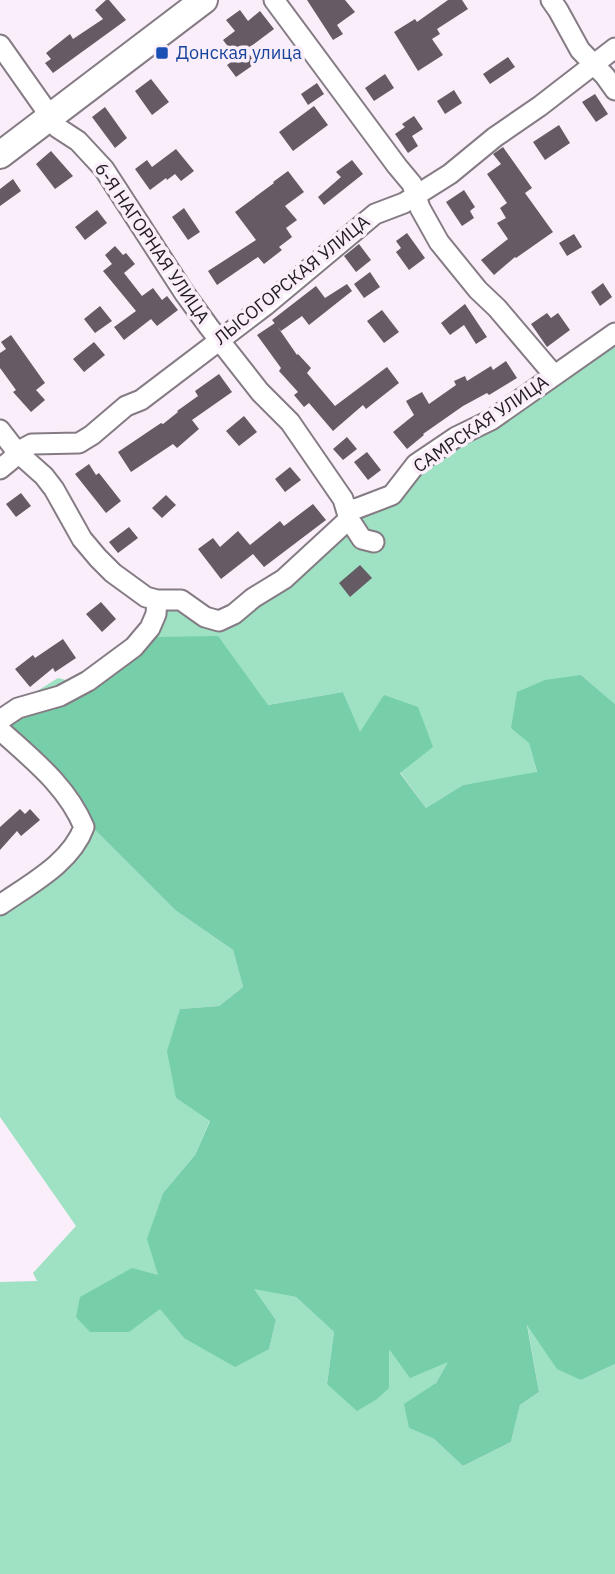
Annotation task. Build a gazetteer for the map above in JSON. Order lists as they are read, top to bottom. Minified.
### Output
{"streets":{"street":["6-Я НАГОРНАЯ УЛИЦА","ЛЫСОГОРСКАЯ УЛИЦА","САМРСКАЯ УЛИЦА"]},"crossings":[["6-Я НАГОРНАЯ УЛИЦА","ЛЫСОГОРСКАЯ УЛИЦА"],["6-Я НАГОРНАЯ УЛИЦА","САМРСКАЯ УЛИЦА"]],"places":{"transit":["Донская улица"]}}
